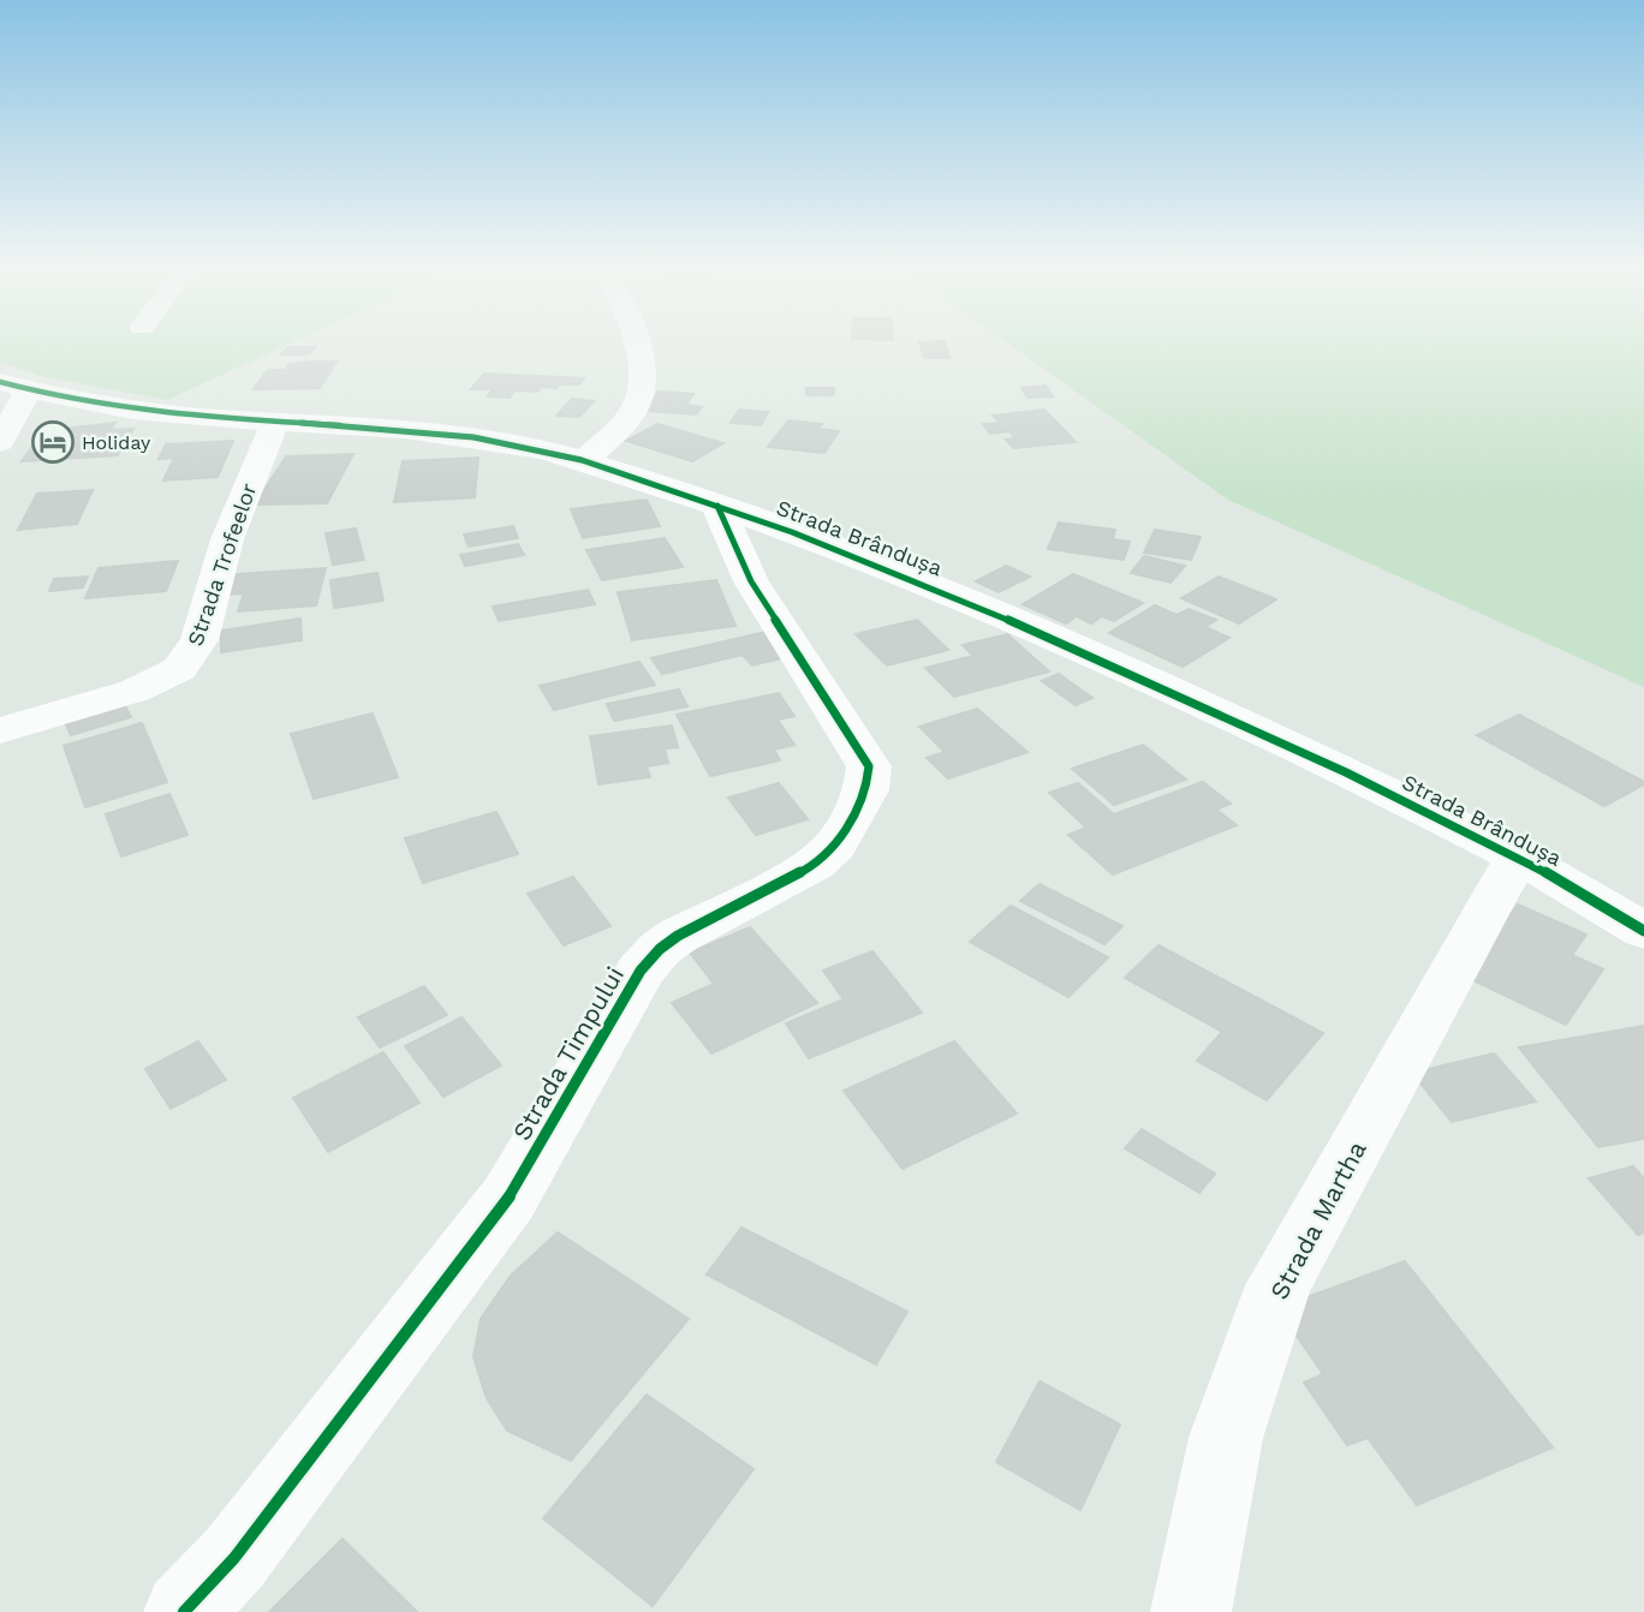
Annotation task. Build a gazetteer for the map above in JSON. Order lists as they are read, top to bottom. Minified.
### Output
{"streets":{"street":["Strada Brândușa","Strada Trofeelor","Strada Timpului","Strada Martha"]},"crossings":[["Strada Brândușa","Strada Trofeelor"],["Strada Brândușa","Strada Timpului"],["Strada Brândușa","Strada Martha"]],"places":{"hotel":["Holiday"]}}
